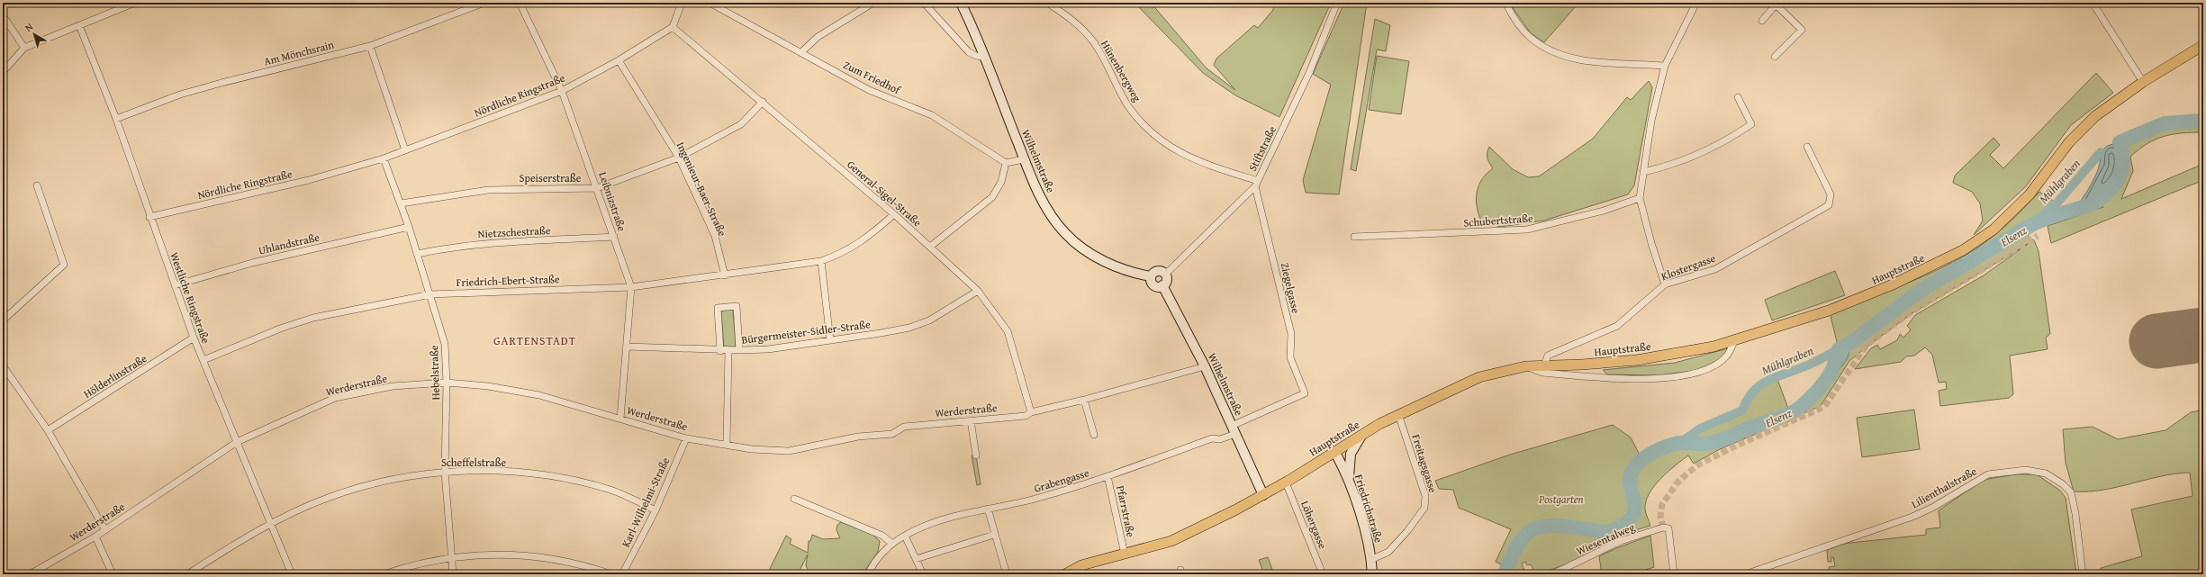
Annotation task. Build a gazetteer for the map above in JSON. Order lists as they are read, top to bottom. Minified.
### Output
{"streets":{"main road":["Wilhelmstraße","Hauptstraße","Friedrichstraße"],"street":["Am Mönchsrain","Hünenbergweg","Zum Friedhof","Nördliche Ringstraße","Stiftstraße","Speiserstraße","Ingenieur-Baer-Straße","General-Sigel-Straße","Leibnizstraße","Schubertstraße","Nietzschestraße","Uhlandstraße","Klostergasse","Friedrich-Ebert-Straße","Ziegelgasse","Westliche Ringstraße","Bürgermeister-Sidler-Straße","Hebelstraße","Hölderlinstraße","Werderstraße","Scheffelstraße","Freitagsgasse","Grabengasse","Lilienthalstraße","Karl-Wilhelmi-Straße","Pfarrstraße","Löhergasse","Wiesentalweg"]},"crossings":[["Am Mönchsrain","Westliche Ringstraße"],["Hünenbergweg","Stiftstraße"],["Hünenbergweg","Ziegelgasse"],["Nördliche Ringstraße","Ingenieur-Baer-Straße"],["Nördliche Ringstraße","General-Sigel-Straße"],["Nördliche Ringstraße","Leibnizstraße"],["Nördliche Ringstraße","Westliche Ringstraße"],["Nördliche Ringstraße","Hebelstraße"],["Stiftstraße","Wilhelmstraße"],["Stiftstraße","Ziegelgasse"],["Wilhelmstraße","Hauptstraße"],["Wilhelmstraße","Werderstraße"],["Wilhelmstraße","Grabengasse"],["Speiserstraße","Ingenieur-Baer-Straße"],["Speiserstraße","General-Sigel-Straße"],["Speiserstraße","Leibnizstraße"],["Speiserstraße","Hebelstraße"],["Ingenieur-Baer-Straße","Friedrich-Ebert-Straße"],["General-Sigel-Straße","Friedrich-Ebert-Straße"],["General-Sigel-Straße","Bürgermeister-Sidler-Straße"],["General-Sigel-Straße","Werderstraße"],["Leibnizstraße","Nietzschestraße"],["Leibnizstraße","Friedrich-Ebert-Straße"],["Leibnizstraße","Bürgermeister-Sidler-Straße"],["Leibnizstraße","Werderstraße"],["Nietzschestraße","Hebelstraße"],["Uhlandstraße","Westliche Ringstraße"],["Uhlandstraße","Hebelstraße"],["Klostergasse","Hauptstraße"],["Hauptstraße","Freitagsgasse"],["Hauptstraße","Friedrichstraße"],["Hauptstraße","Löhergasse"],["Friedrich-Ebert-Straße","Westliche Ringstraße"],["Friedrich-Ebert-Straße","Hebelstraße"],["Ziegelgasse","Grabengasse"],["Westliche Ringstraße","Hölderlinstraße"],["Westliche Ringstraße","Werderstraße"],["Westliche Ringstraße","Scheffelstraße"],["Hebelstraße","Werderstraße"],["Hebelstraße","Scheffelstraße"],["Werderstraße","Karl-Wilhelmi-Straße"],["Scheffelstraße","Karl-Wilhelmi-Straße"],["Freitagsgasse","Friedrichstraße"],["Grabengasse","Pfarrstraße"]],"districts":["GARTENSTADT"],"water":["Mühlgraben","Elsenz"],"parks":["Postgarten"],"north":"top left"}
